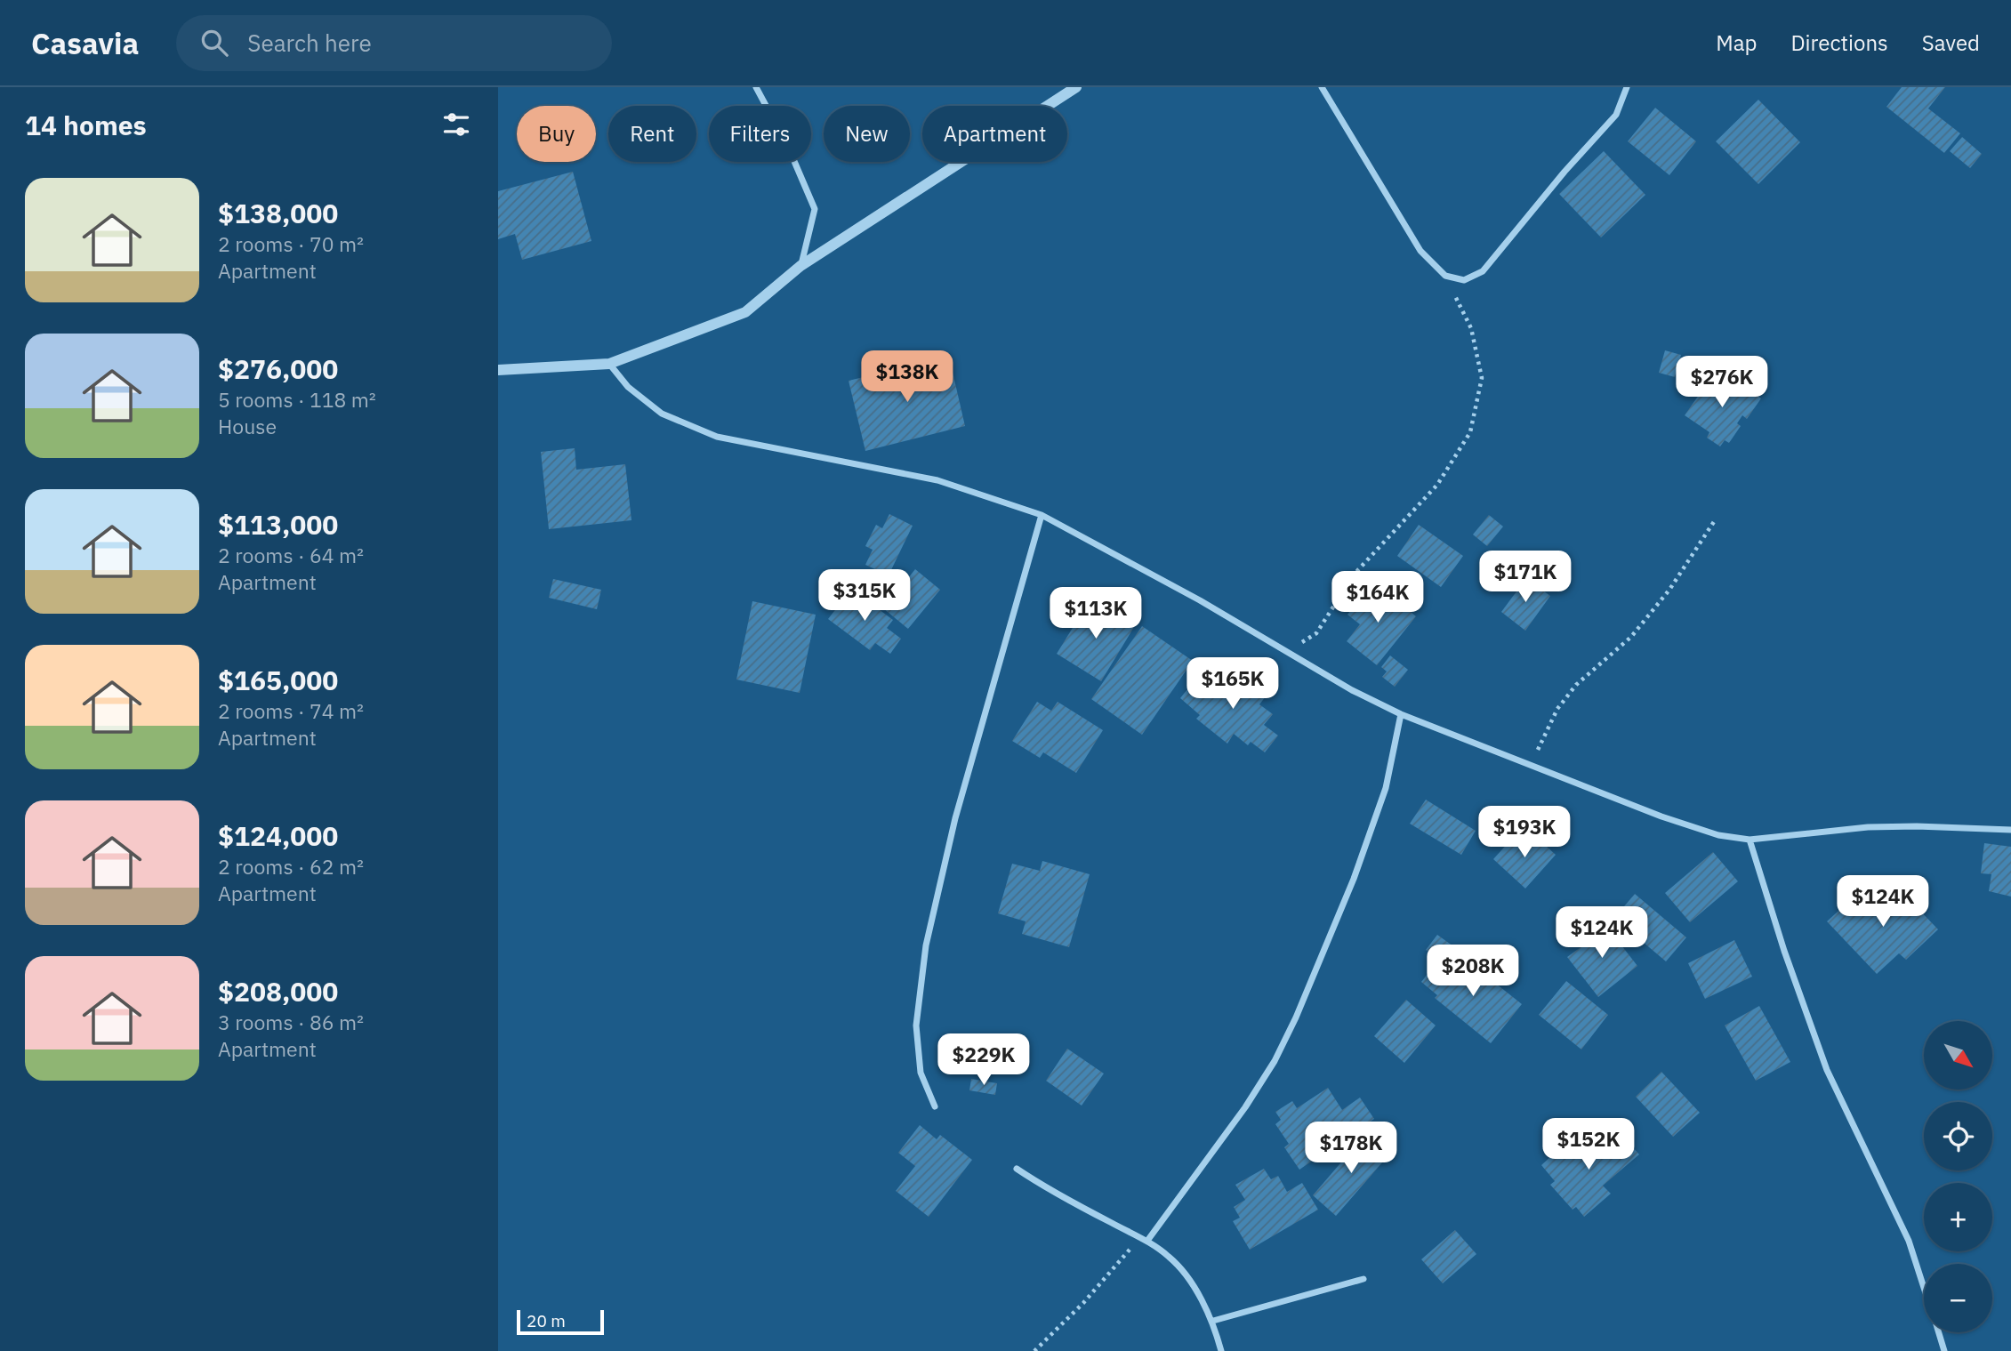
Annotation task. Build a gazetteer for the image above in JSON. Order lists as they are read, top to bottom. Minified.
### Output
{"scale_bar":"20 m","north":"bottom right","page":{"header":"Casavia","search":"Search here","nav":["Map","Directions","Saved"],"heading":"14 homes","chip":["Buy","Rent","Filters","New","Apartment"],"list":[{"name":"$138,000","note":"2 rooms · 70 m² · Apartment"},{"name":"$276,000","note":"5 rooms · 118 m² · House"},{"name":"$113,000","note":"2 rooms · 64 m² · Apartment"},{"name":"$165,000","note":"2 rooms · 74 m² · Apartment"},{"name":"$124,000","note":"2 rooms · 62 m² · Apartment"},{"name":"$208,000","note":"3 rooms · 86 m² · Apartment"}],"price":["$138K","$276K","$171K","$315K","$164K","$113K","$165K","$193K","$124K","$124K","$208K","$229K","$152K","$178K"],"map_buttons":["+","−"],"scale":"20 m"}}
